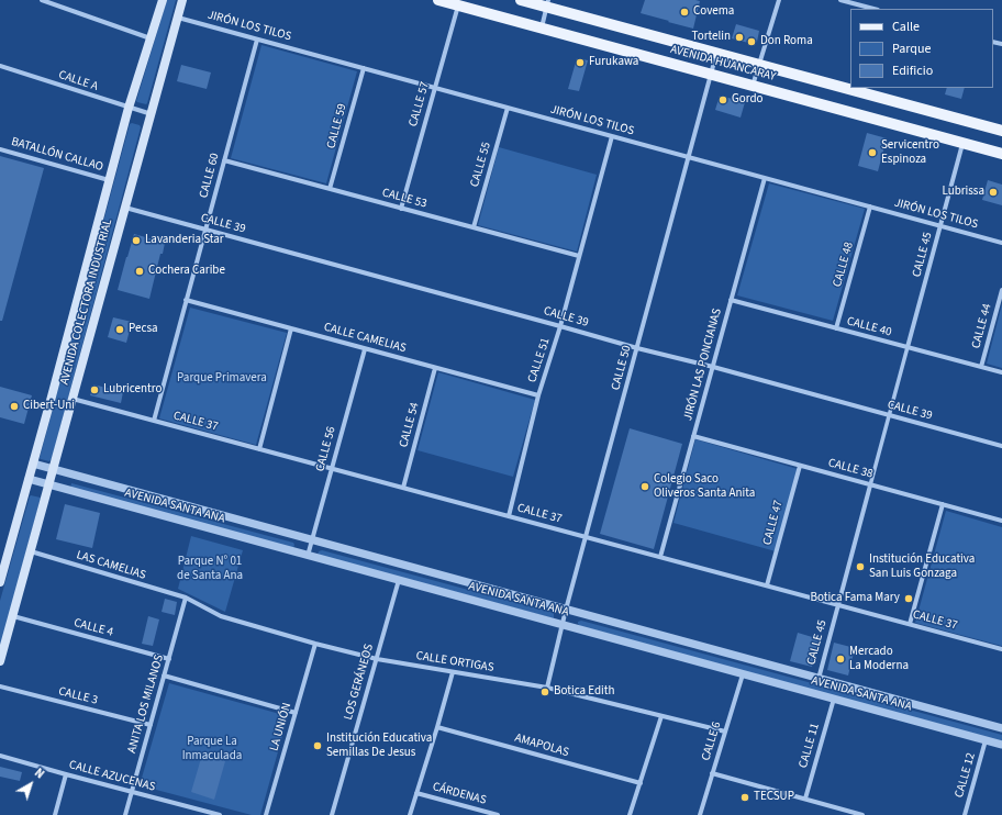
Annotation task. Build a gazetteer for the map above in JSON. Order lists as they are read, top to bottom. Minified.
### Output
{"streets":{"main road":["AVENIDA HUANCARAY","AVENIDA COLECTORA INDUSTRIAL"],"street":["JIRÓN LOS TILOS","CALLE A","CALLE 57","CALLE 59","BATALLÓN CALLAO","CALLE 55","CALLE 60","CALLE 53","CALLE 39","CALLE 45","CALLE 48","CALLE 44","CALLE 40","CALLE CAMELIAS","CALLE 51","JIRÓN LAS PONCIANAS","CALLE 50","CALLE 37","CALLE 54","CALLE 56","CALLE 38","AVENIDA SANTA ANA","CALLE 47","LAS CAMELIAS","CALLE 4","CALLE ORTIGAS","LOS GERÁNEOS","CALLE 3","ANITA LOS MILANOS","LA UNIÓN","CALLE 6","AMAPOLAS","CALLE 11","CALLE 12","CALLE AZUCENAS","CÁRDENAS"]},"crossings":[["JIRÓN LOS TILOS","CALLE 57"],["JIRÓN LOS TILOS","CALLE 59"],["JIRÓN LOS TILOS","CALLE 55"],["JIRÓN LOS TILOS","CALLE 60"],["JIRÓN LOS TILOS","CALLE 45"],["JIRÓN LOS TILOS","CALLE 48"],["JIRÓN LOS TILOS","AVENIDA COLECTORA INDUSTRIAL"],["JIRÓN LOS TILOS","CALLE 51"],["JIRÓN LOS TILOS","JIRÓN LAS PONCIANAS"],["JIRÓN LOS TILOS","CALLE 50"],["AVENIDA HUANCARAY","CALLE 57"],["AVENIDA HUANCARAY","CALLE 45"],["AVENIDA HUANCARAY","CALLE 50"],["CALLE A","AVENIDA COLECTORA INDUSTRIAL"],["CALLE 57","CALLE 53"],["CALLE 59","CALLE 53"],["BATALLÓN CALLAO","AVENIDA COLECTORA INDUSTRIAL"],["CALLE 55","CALLE 53"],["CALLE 60","CALLE 53"],["CALLE 60","CALLE 39"],["CALLE 60","CALLE CAMELIAS"],["CALLE 60","CALLE 37"],["CALLE 53","CALLE 51"],["CALLE 39","AVENIDA COLECTORA INDUSTRIAL"],["CALLE 39","CALLE 51"],["CALLE 39","JIRÓN LAS PONCIANAS"],["CALLE 39","CALLE 50"],["CALLE 45","CALLE 40"],["CALLE 45","CALLE 37"],["CALLE 45","CALLE 38"],["CALLE 45","AVENIDA SANTA ANA"],["CALLE 48","CALLE 40"],["AVENIDA COLECTORA INDUSTRIAL","CALLE 37"],["AVENIDA COLECTORA INDUSTRIAL","AVENIDA SANTA ANA"],["AVENIDA COLECTORA INDUSTRIAL","LAS CAMELIAS"],["AVENIDA COLECTORA INDUSTRIAL","CALLE 4"],["CALLE 44","CALLE 40"],["CALLE 40","JIRÓN LAS PONCIANAS"],["CALLE CAMELIAS","CALLE 51"],["CALLE CAMELIAS","CALLE 54"],["CALLE CAMELIAS","CALLE 56"],["CALLE 51","CALLE 37"],["JIRÓN LAS PONCIANAS","CALLE 37"],["JIRÓN LAS PONCIANAS","CALLE 38"],["CALLE 50","CALLE 37"],["CALLE 50","AVENIDA SANTA ANA"],["CALLE 50","CALLE ORTIGAS"],["CALLE 37","CALLE 54"],["CALLE 37","CALLE 56"],["CALLE 37","CALLE 47"],["CALLE 56","AVENIDA SANTA ANA"],["CALLE 38","CALLE 47"],["AVENIDA SANTA ANA","LOS GERÁNEOS"],["AVENIDA SANTA ANA","CALLE 6"],["AVENIDA SANTA ANA","CALLE 11"],["AVENIDA SANTA ANA","CALLE 12"],["LAS CAMELIAS","CALLE ORTIGAS"],["LAS CAMELIAS","ANITA LOS MILANOS"],["CALLE 4","ANITA LOS MILANOS"],["CALLE ORTIGAS","LOS GERÁNEOS"],["CALLE ORTIGAS","ANITA LOS MILANOS"],["CALLE ORTIGAS","LA UNIÓN"],["CALLE ORTIGAS","CALLE 6"],["CALLE 3","ANITA LOS MILANOS"],["ANITA LOS MILANOS","CALLE AZUCENAS"]],"parks":["Parque Primavera","Parque N° 01 de Santa Ana","Parque La Inmaculada"],"places":["Covema","Tortelin","Don Roma","Furukawa","Gordo","Servicentro Espinoza","Lubrissa","Lavanderia Star","Cochera Caribe","Pecsa","Lubricentro","Cibert-Uni","Colegio Saco Oliveros Santa Anita","Institución Educativa San Luis Gonzaga","Botica Fama Mary","Mercado La Moderna","Botica Edith","Institución Educativa Semillas De Jesus","TECSUP"],"legend":["Calle","Parque","Edificio"],"north":"top right"}
